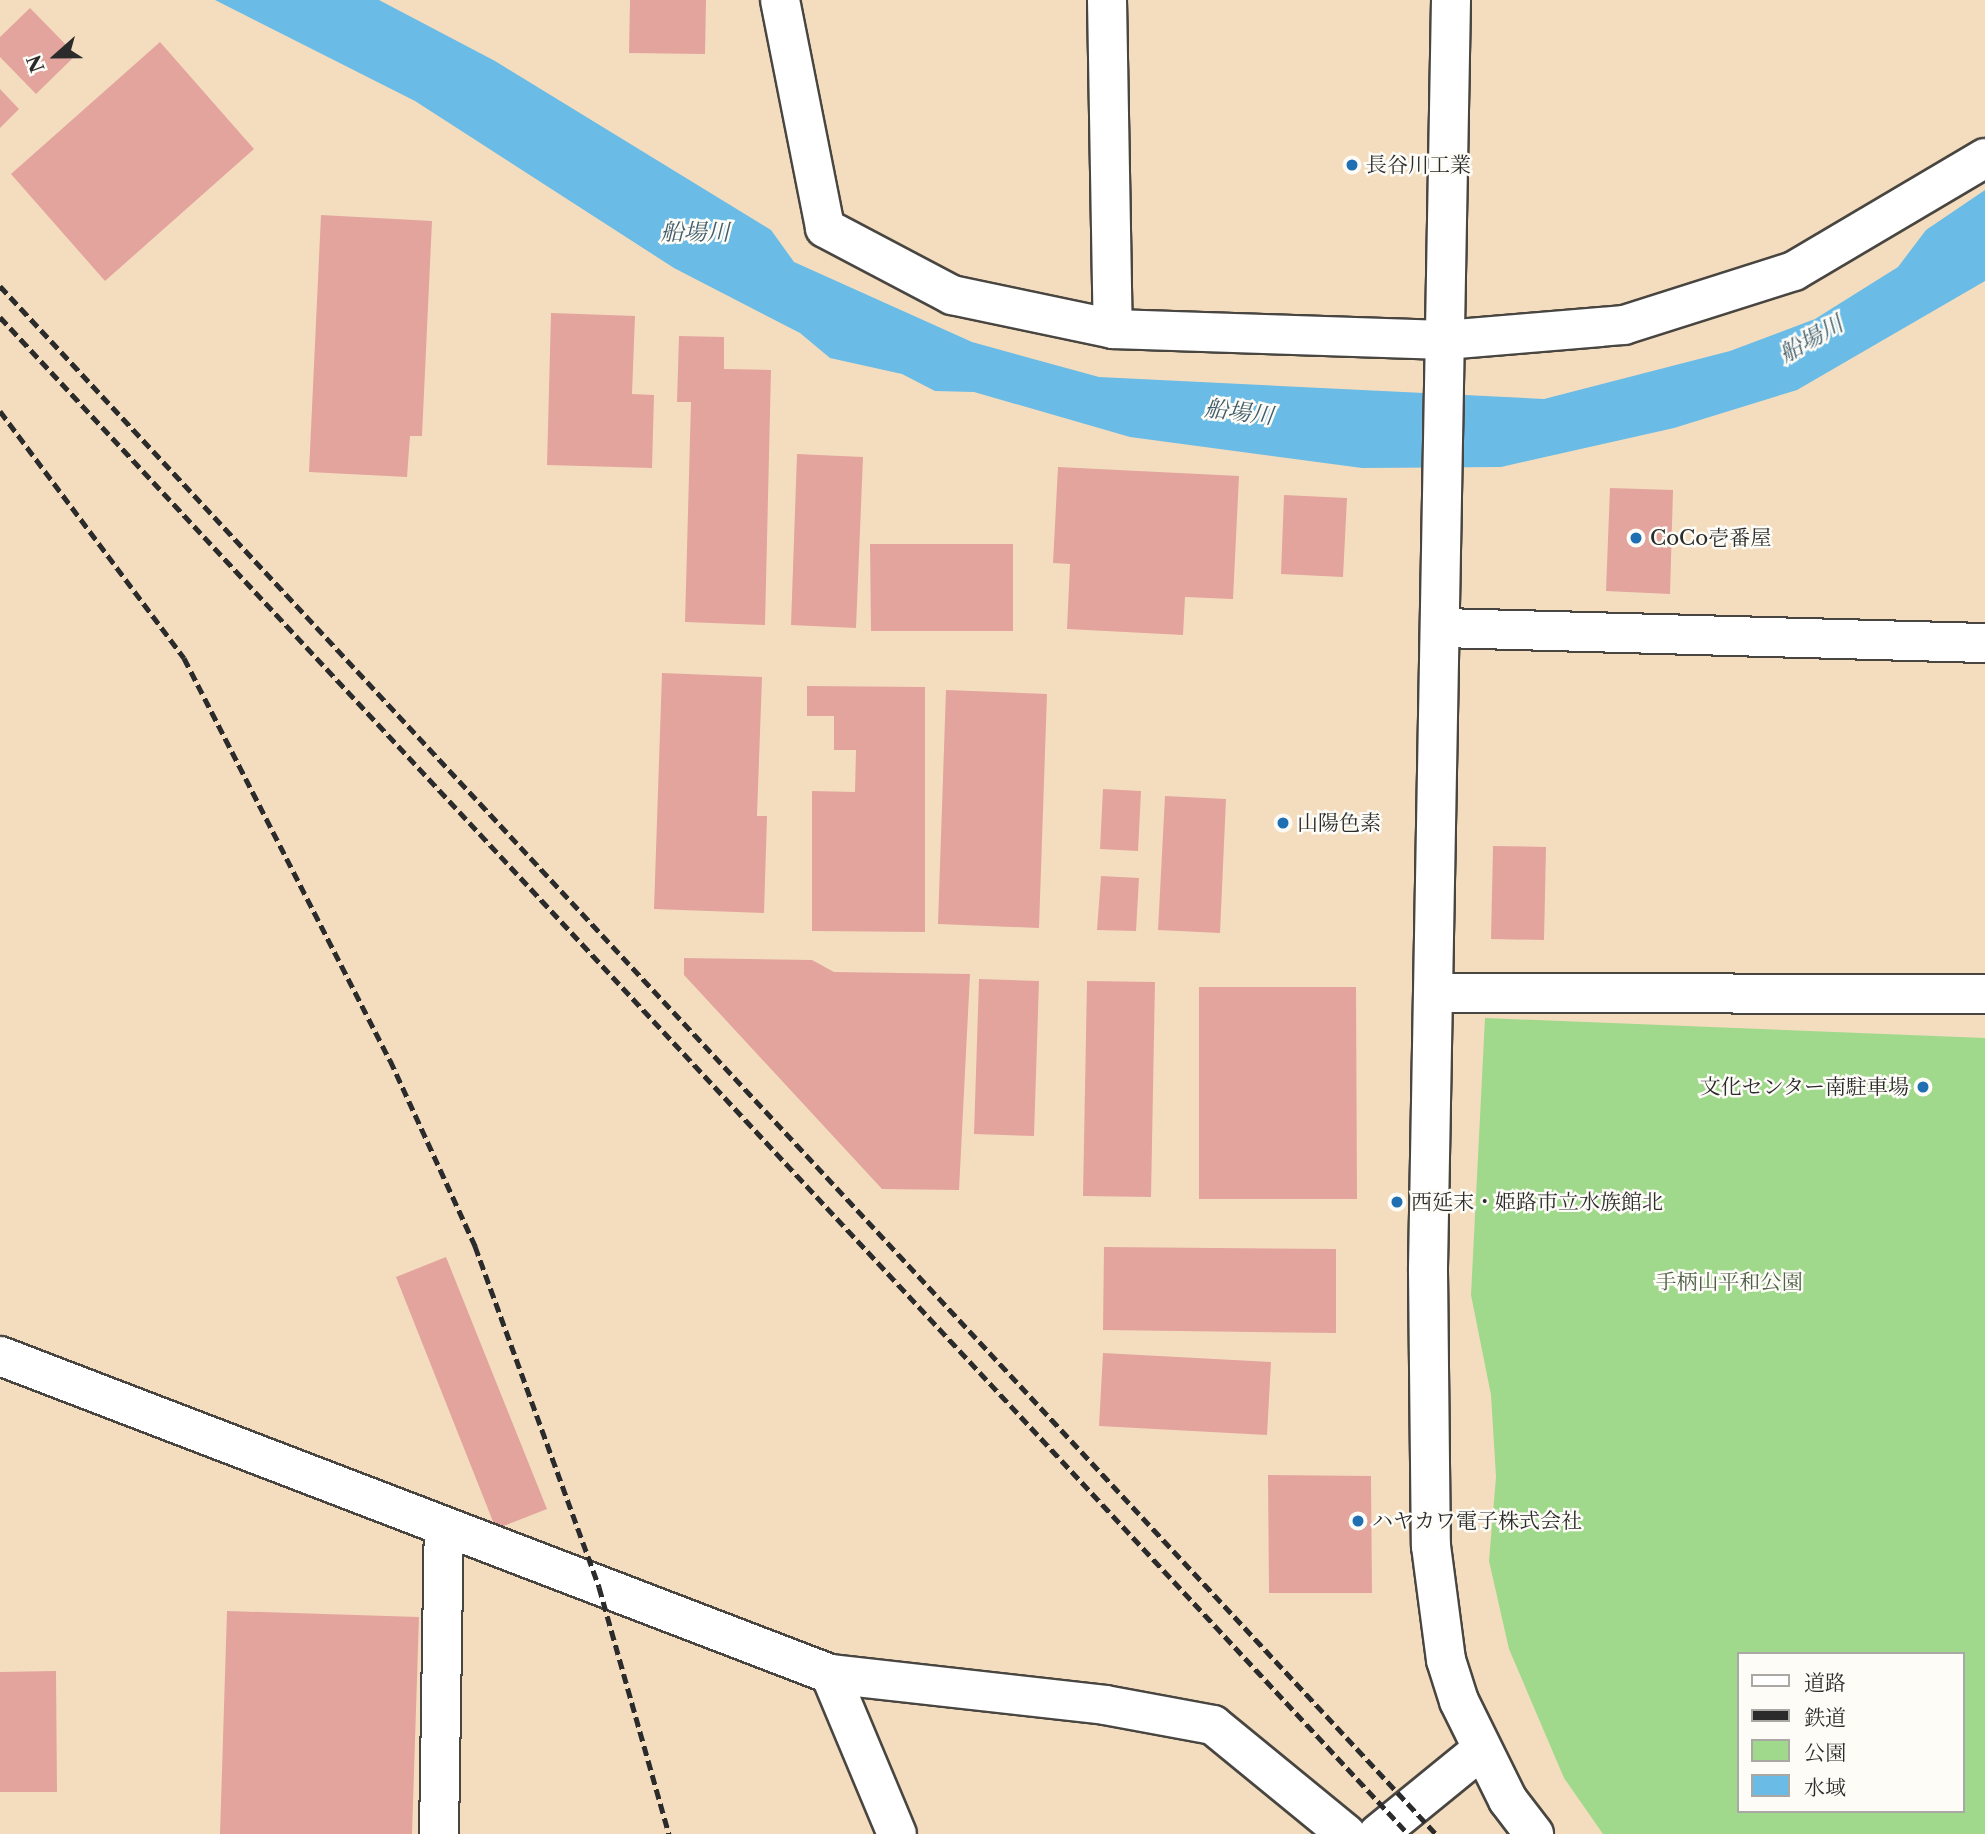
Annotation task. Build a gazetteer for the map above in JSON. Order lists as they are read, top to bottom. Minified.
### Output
{"water":["船場川"],"parks":["手柄山平和公園"],"places":["長谷川工業","CoCo壱番屋","山陽色素","文化センター南駐車場","西延末・姫路市立水族館北","ハヤカワ電子株式会社"],"legend":["道路","鉄道","公園","水域"],"north":"left"}
